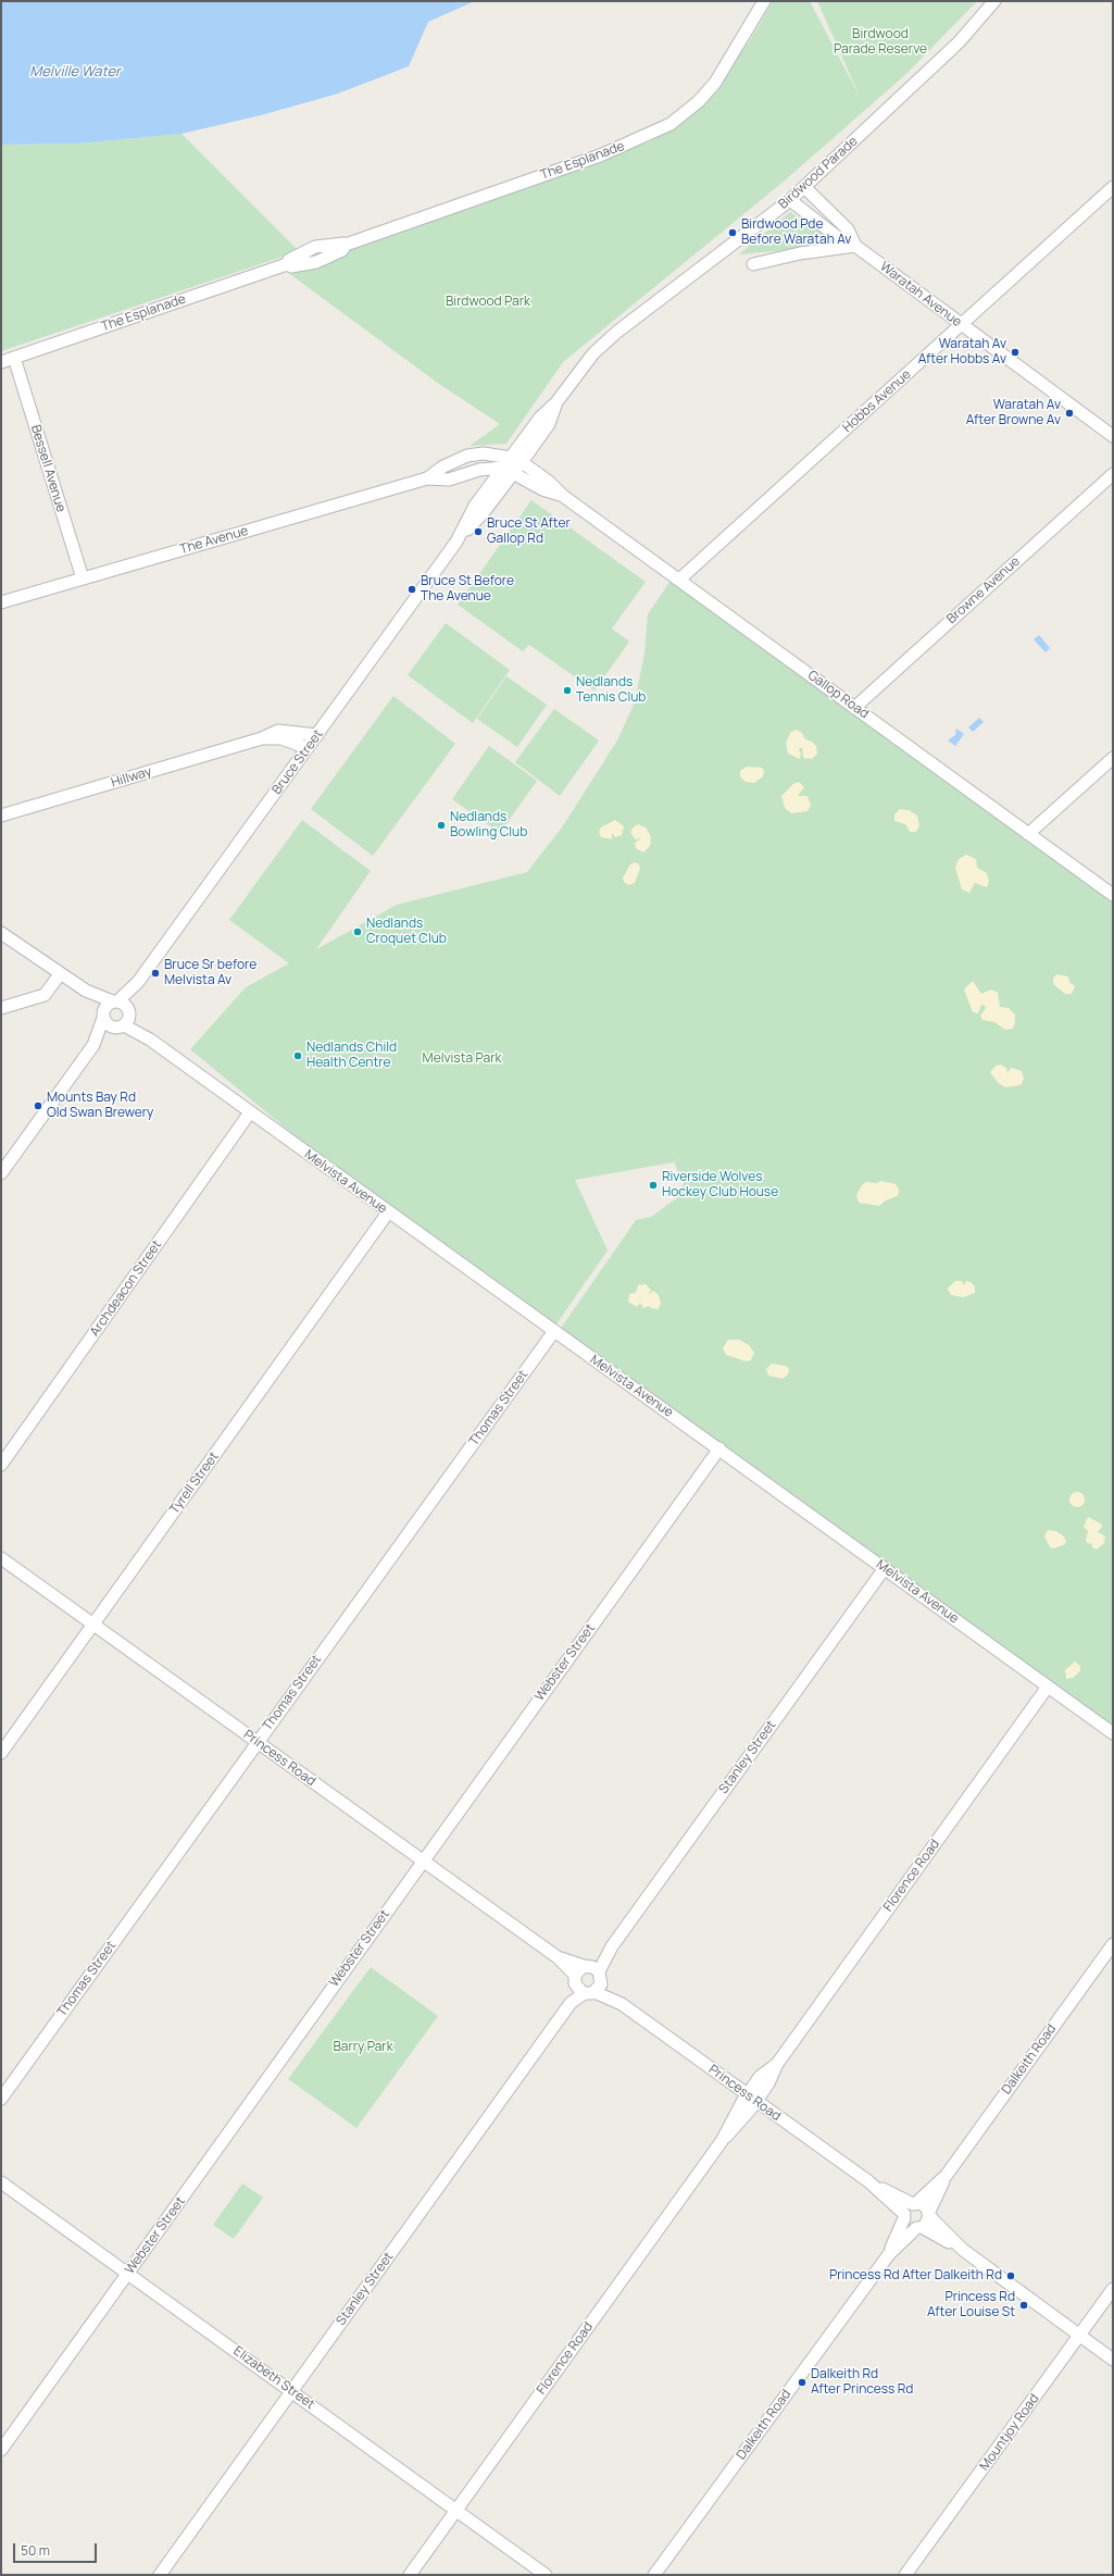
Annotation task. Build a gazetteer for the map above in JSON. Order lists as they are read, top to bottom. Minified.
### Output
{"streets":{"street":["The Esplanade","Birdwood Parade","Waratah Avenue","Hobbs Avenue","Bessell Avenue","The Avenue","Browne Avenue","Gallop Road","Bruce Street","Hillway","Melvista Avenue","Archdeacon Street","Thomas Street","Tyrell Street","Webster Street","Stanley Street","Princess Road","Florence Road","Dalkeith Road","Elizabeth Street","Mountjoy Road"]},"crossings":[["The Esplanade","Bessell Avenue"],["Birdwood Parade","Waratah Avenue"],["Birdwood Parade","The Avenue"],["Birdwood Parade","Gallop Road"],["Birdwood Parade","Bruce Street"],["Waratah Avenue","Hobbs Avenue"],["Hobbs Avenue","Gallop Road"],["Bessell Avenue","The Avenue"],["The Avenue","Gallop Road"],["The Avenue","Bruce Street"],["Browne Avenue","Gallop Road"],["Gallop Road","Bruce Street"],["Bruce Street","Hillway"],["Bruce Street","Melvista Avenue"],["Melvista Avenue","Archdeacon Street"],["Melvista Avenue","Thomas Street"],["Melvista Avenue","Tyrell Street"],["Melvista Avenue","Webster Street"],["Melvista Avenue","Stanley Street"],["Melvista Avenue","Florence Road"],["Thomas Street","Princess Road"],["Tyrell Street","Princess Road"],["Webster Street","Princess Road"],["Webster Street","Elizabeth Street"],["Stanley Street","Princess Road"],["Stanley Street","Elizabeth Street"],["Princess Road","Florence Road"],["Princess Road","Dalkeith Road"],["Florence Road","Elizabeth Street"]],"water":["Melville Water"],"parks":["Birdwood Parade Reserve","Birdwood Park","Melvista Park","Barry Park"],"places":["Birdwood Pde Before Waratah Av","Waratah Av After Hobbs Av","Waratah Av After Browne Av","Bruce St After Gallop Rd","Bruce St Before The Avenue","Nedlands Tennis Club","Nedlands Bowling Club","Nedlands Croquet Club","Bruce Sr before Melvista Av","Nedlands Child Health Centre","Mounts Bay Rd Old Swan Brewery","Riverside Wolves Hockey Club House","Princess Rd After Dalkeith Rd","Princess Rd After Louise St","Dalkeith Rd After Princess Rd"],"scale_bar":"50 m"}
